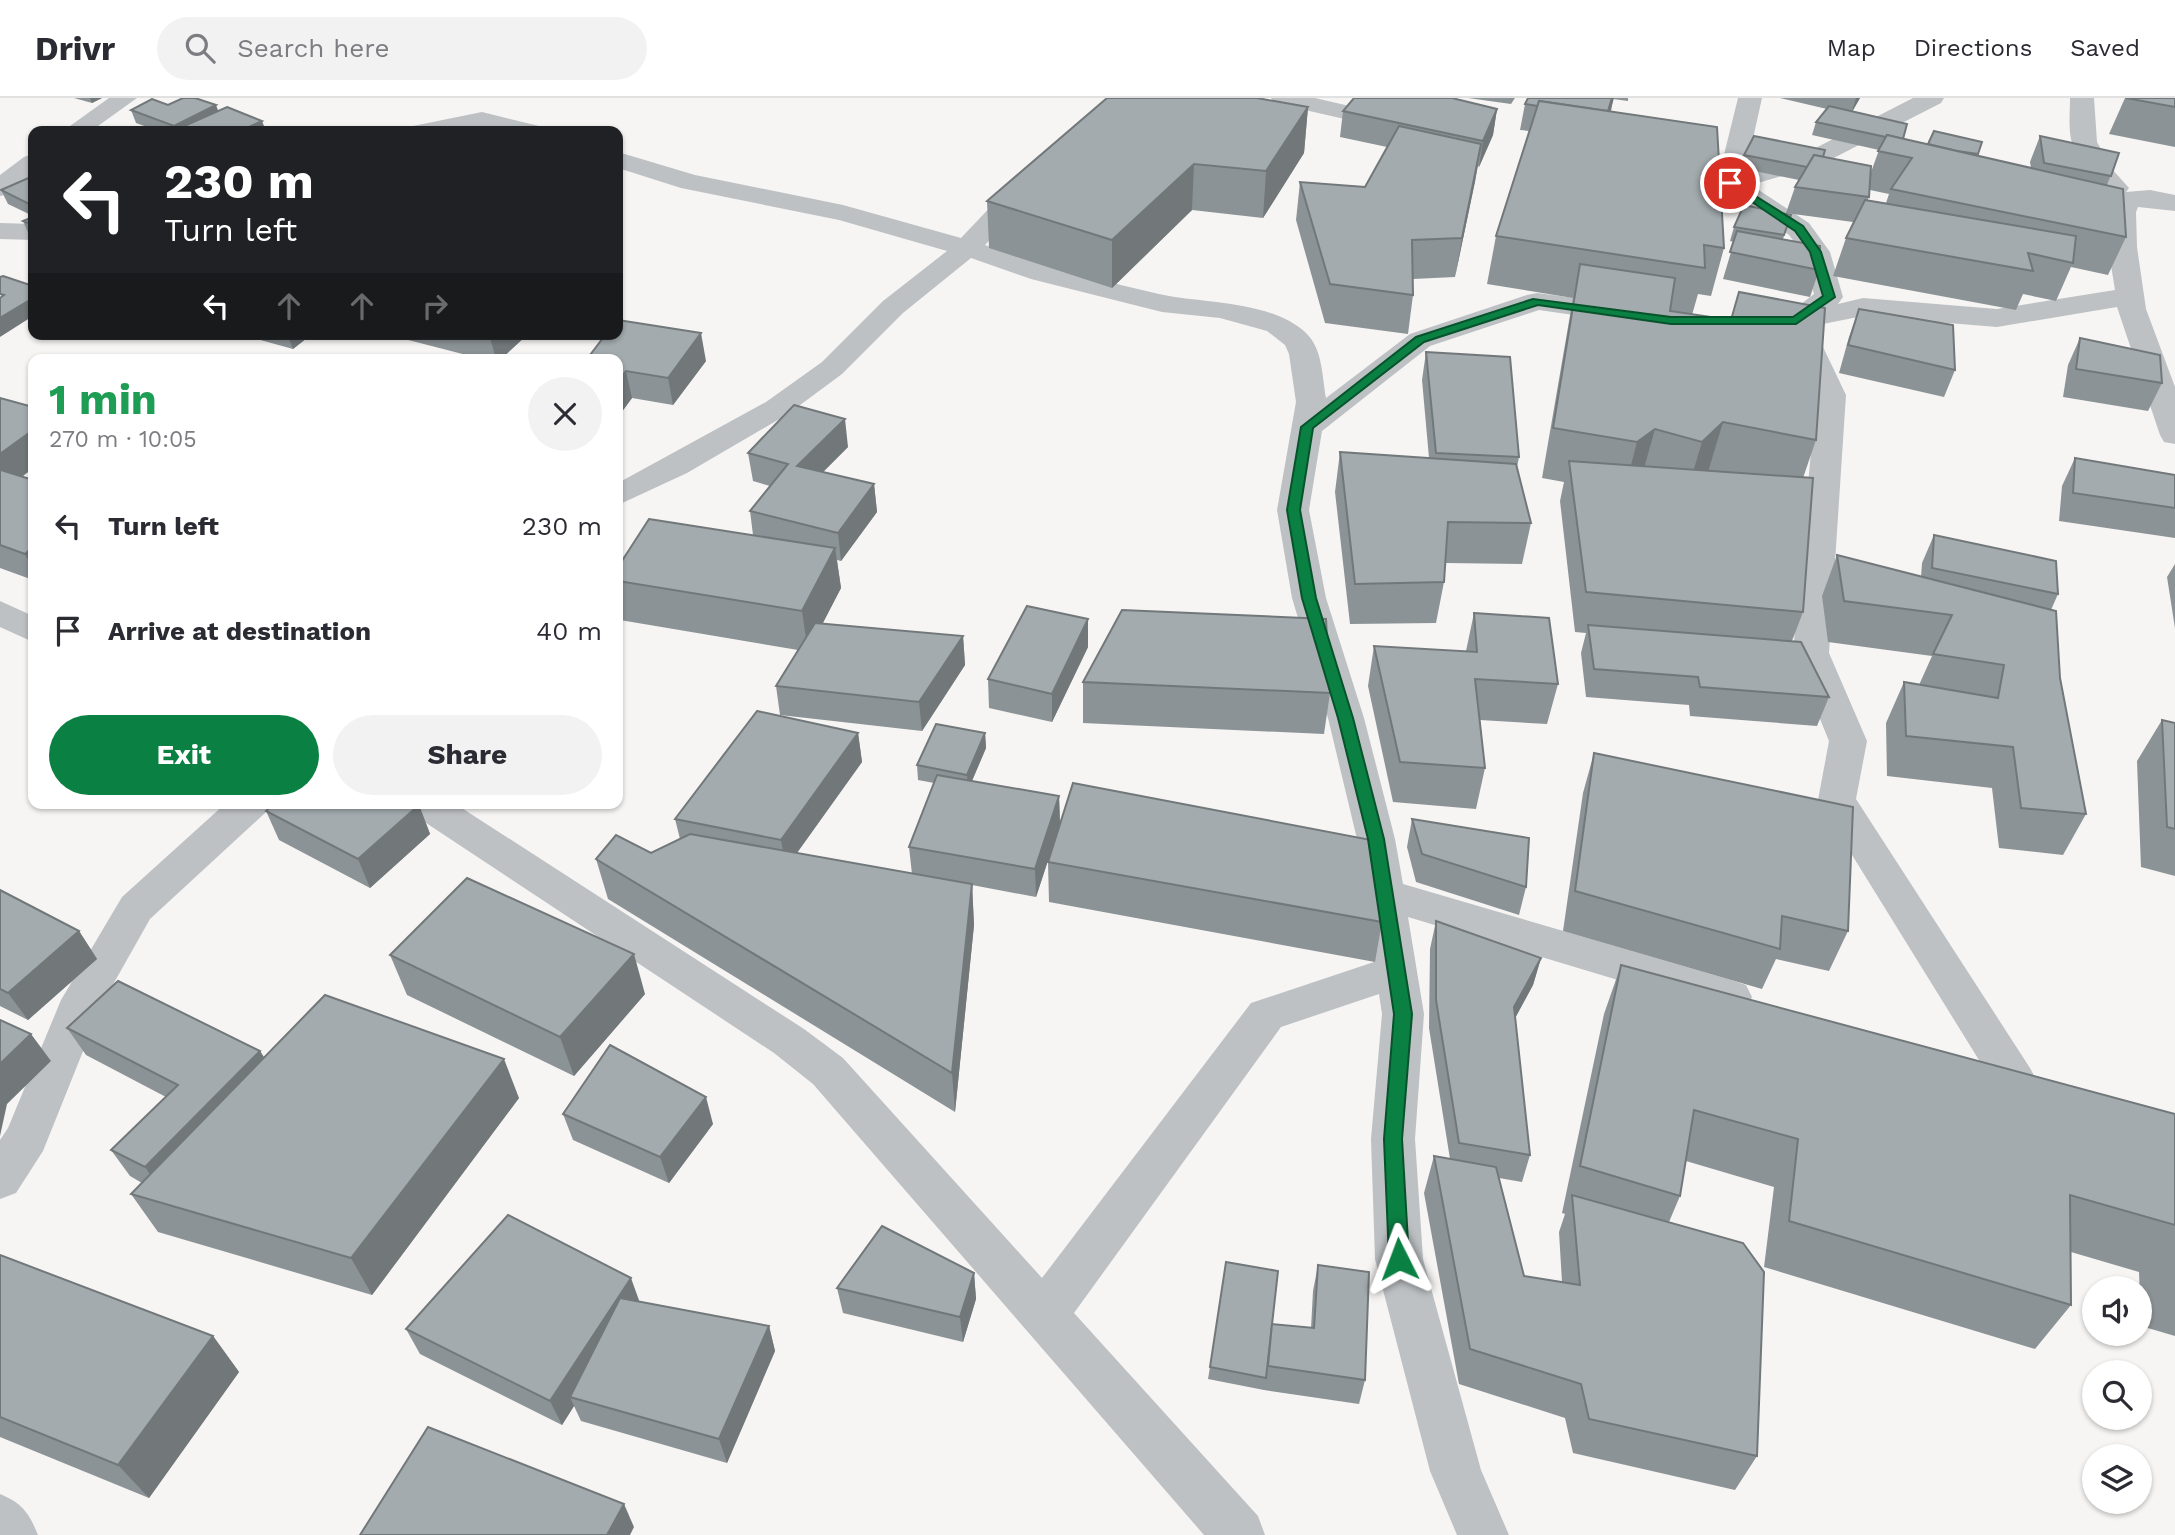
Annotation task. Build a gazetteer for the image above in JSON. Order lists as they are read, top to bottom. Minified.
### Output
{"page":{"header":"Drivr","search":"Search here","nav":["Map","Directions","Saved"],"turn":["230 m","Turn left"],"heading":["1 min","270 m · 10:05"],"list":[{"name":"Turn left","value":"230 m"},{"name":"Arrive at destination","value":"40 m"}],"buttons":["Exit","Share"]}}
